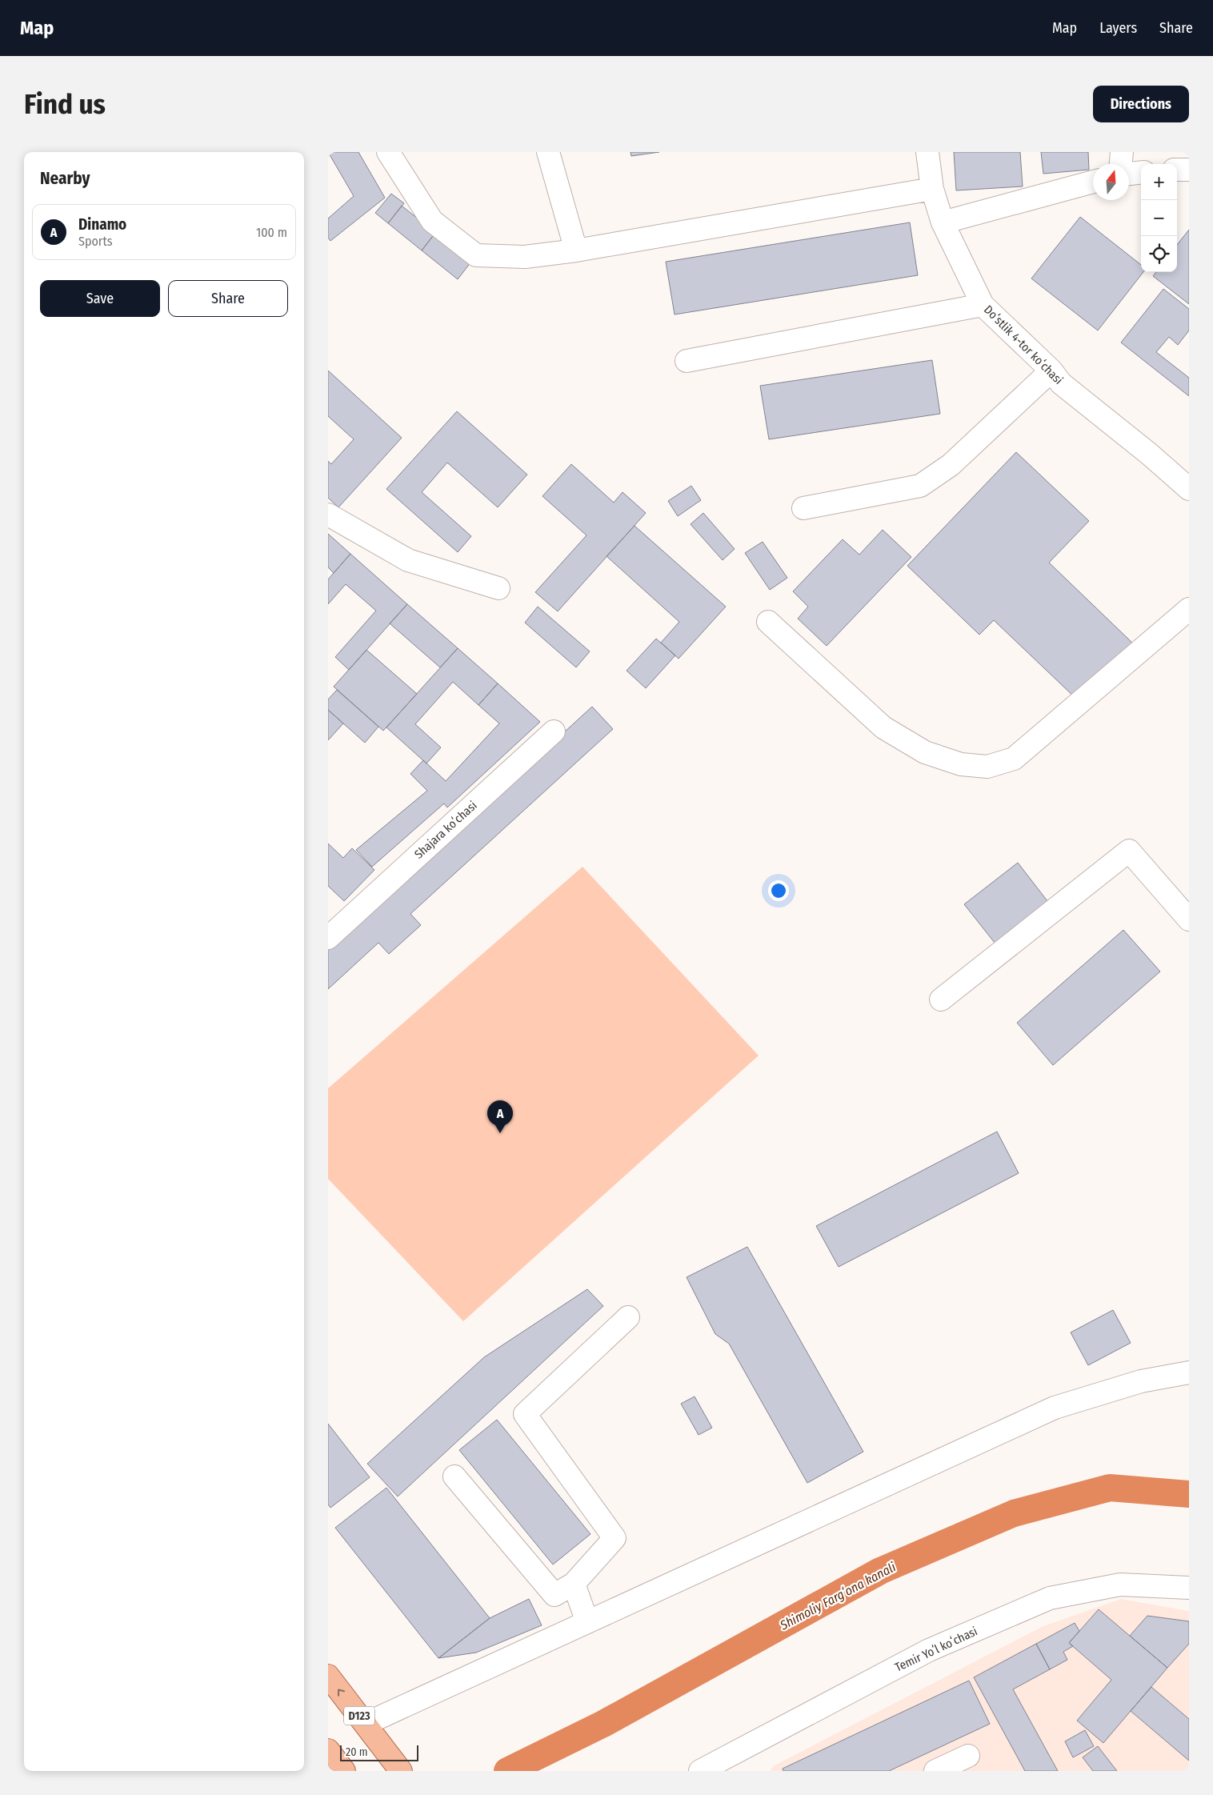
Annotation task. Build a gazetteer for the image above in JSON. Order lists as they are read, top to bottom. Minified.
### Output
{"streets":{"main road":["D123"],"street":["Doʻstlik 4-tor koʻchasi","Shajara koʻchasi","Temir Yoʻl koʻchasi"]},"water":["Shimoliy Fargʻona kanali"],"scale_bar":"20 m","north":"top","page":{"header":"Map","nav":["Map","Layers","Share"],"buttons":["Directions",["Save","Share"]],"title":"Find us","heading":"Nearby","map_buttons":["+","−"],"list":[{"mark":"A","name":"Dinamo","note":"Sports","value":"100 m"}],"pins":"A","scale":"20 m"}}
